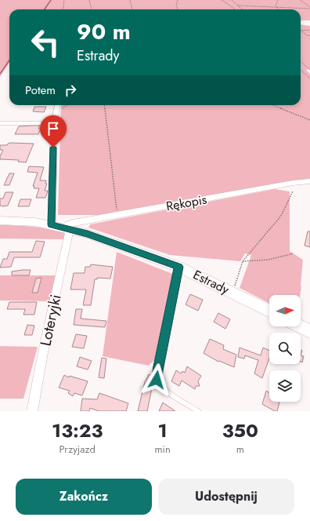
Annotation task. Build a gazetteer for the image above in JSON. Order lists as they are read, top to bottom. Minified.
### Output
{"streets":{"main road":["Estrady"],"street":["Rękopis","Loteryjki"]},"crossings":[["Rękopis","Estrady"],["Rękopis","Loteryjki"],["Estrady","Loteryjki"]],"north":"right","page":{"turn":["90 m","Estrady"],"then":"Potem","eta":["13:23","Przyjazd","1","min","350","m"],"buttons":["Zakończ","Udostępnij"]}}
